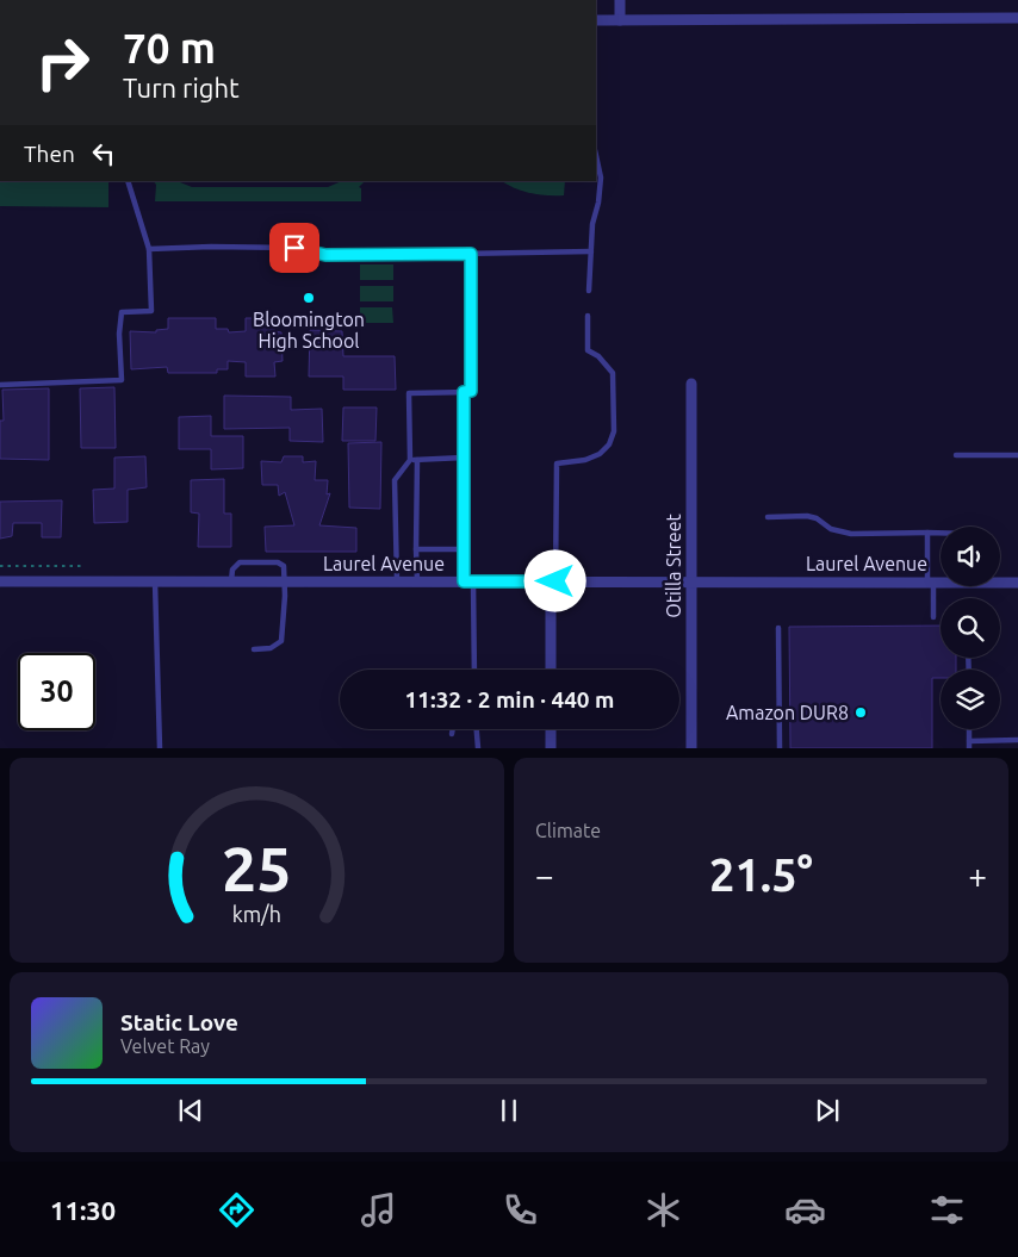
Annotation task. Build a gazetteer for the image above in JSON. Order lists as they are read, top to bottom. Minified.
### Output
{"streets":{"street":["Laurel Avenue","Otilla Street"]},"crossings":[["Laurel Avenue","Otilla Street"]],"places":["Bloomington High School","Amazon DUR8"],"page":{"turn":["70 m","Turn right"],"then":"Then","limit":"30","trip":"11:32 · 2 min · 440 m","tile":"Climate","heat":["−","21.5°","+"],"song":["Static Love","Velvet Ray"],"tabs":"11:30","gauge":["25","km/h"]}}
